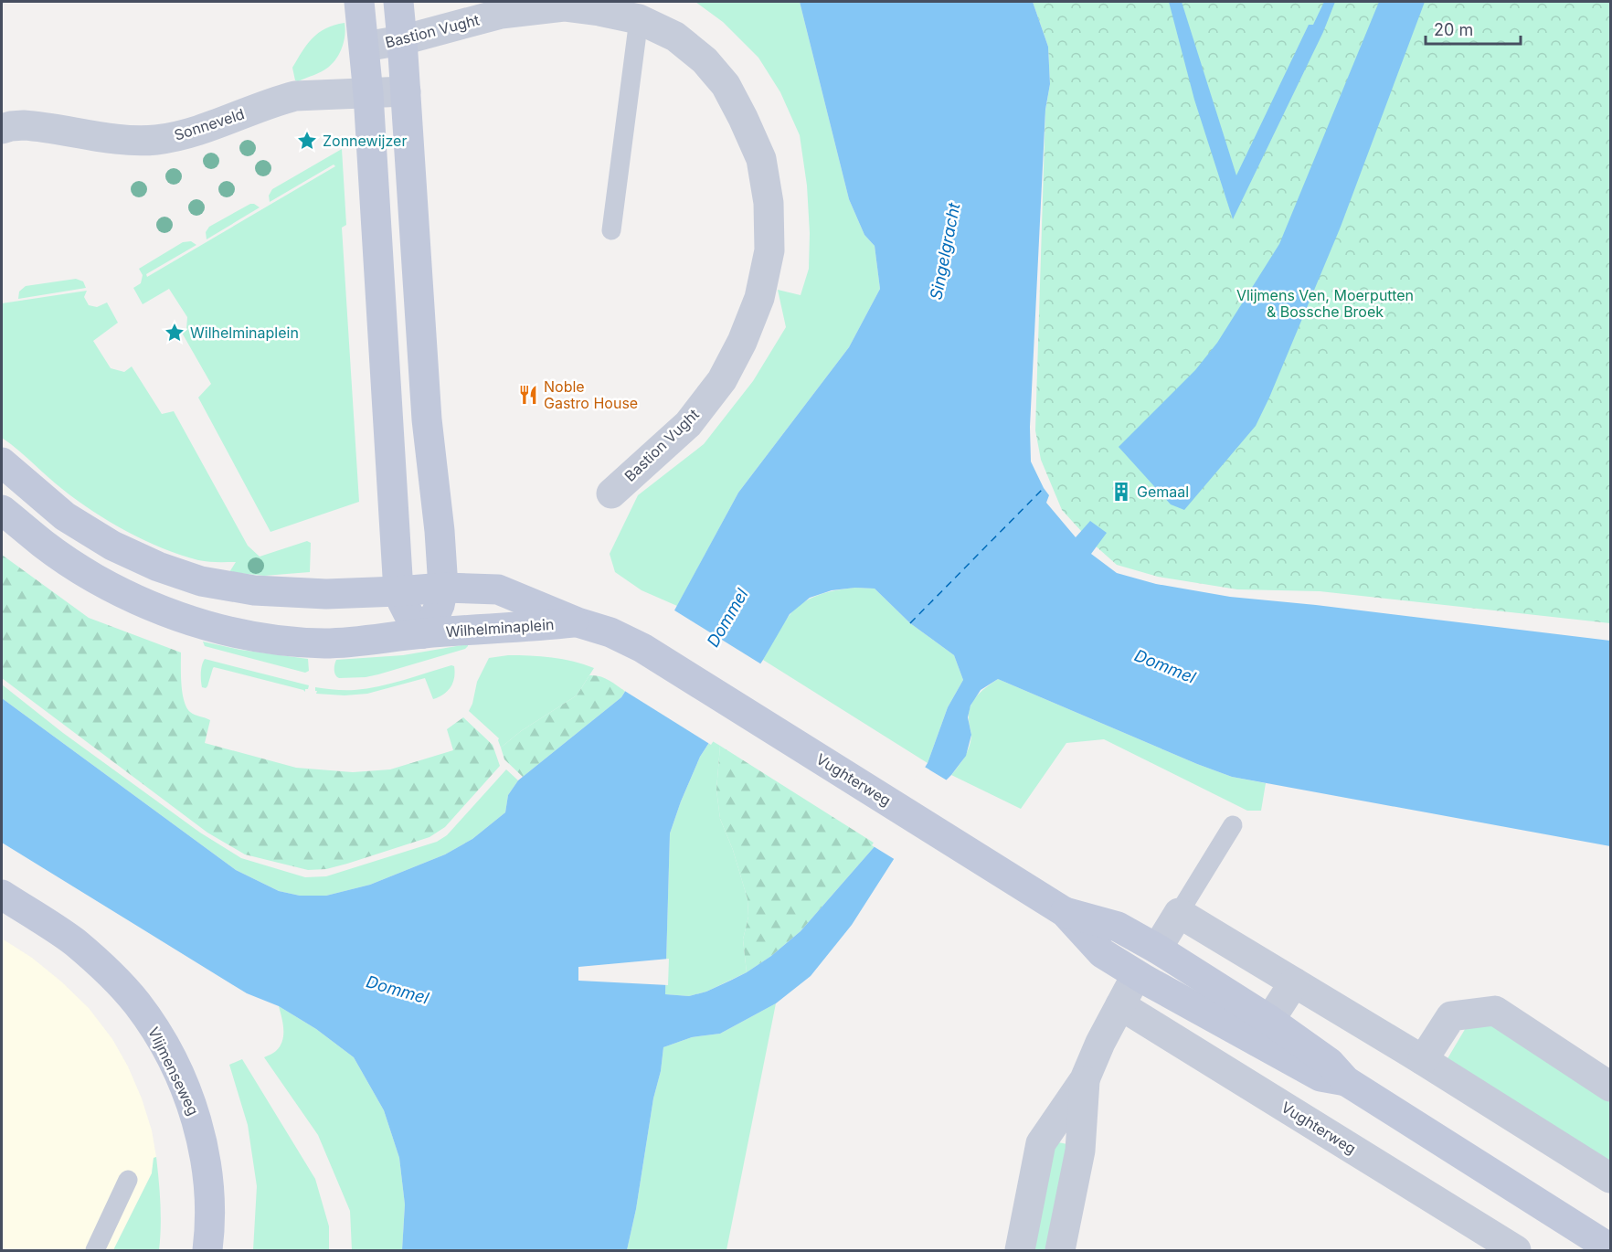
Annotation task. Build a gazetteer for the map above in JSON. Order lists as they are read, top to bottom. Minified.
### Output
{"streets":{"main road":["Wilhelminaplein","Vughterweg","Vlijmenseweg"],"street":["Bastion Vught","Sonneveld"]},"crossings":[["Bastion Vught","Wilhelminaplein"],["Sonneveld","Wilhelminaplein"],["Wilhelminaplein","Vughterweg"]],"water":["Singelgracht","Dommel"],"parks":["Vlijmens Ven, Moerputten & Bossche Broek"],"places":{"place":["Zonnewijzer","Wilhelminaplein"],"restaurant":["Noble Gastro House"],"building":["Gemaal"]},"scale_bar":"20 m"}
